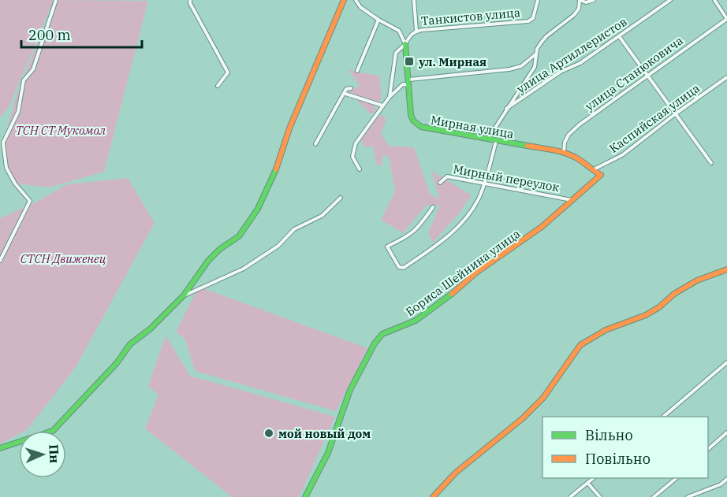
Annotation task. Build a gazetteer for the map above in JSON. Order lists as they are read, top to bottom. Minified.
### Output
{"streets":{"street":["Танкистов улица","улица Артиллеристов","улица Станюковича","Каспийская улица","Мирная улица","Мирный переулок","Бориса Шейнина улица"]},"crossings":[["Танкистов улица","Мирная улица"],["улица Станюковича","Мирная улица"],["Каспийская улица","Мирная улица"],["Мирная улица","Бориса Шейнина улица"],["Мирный переулок","Бориса Шейнина улица"]],"parks":["ТСН СТ Мукомол","СТСН Движенец"],"places":{"transit":["ул. Мирная"],"other":["мой новый дом"]},"legend":["Вільно","Повільно"],"scale_bar":"200 m","north":"right"}
